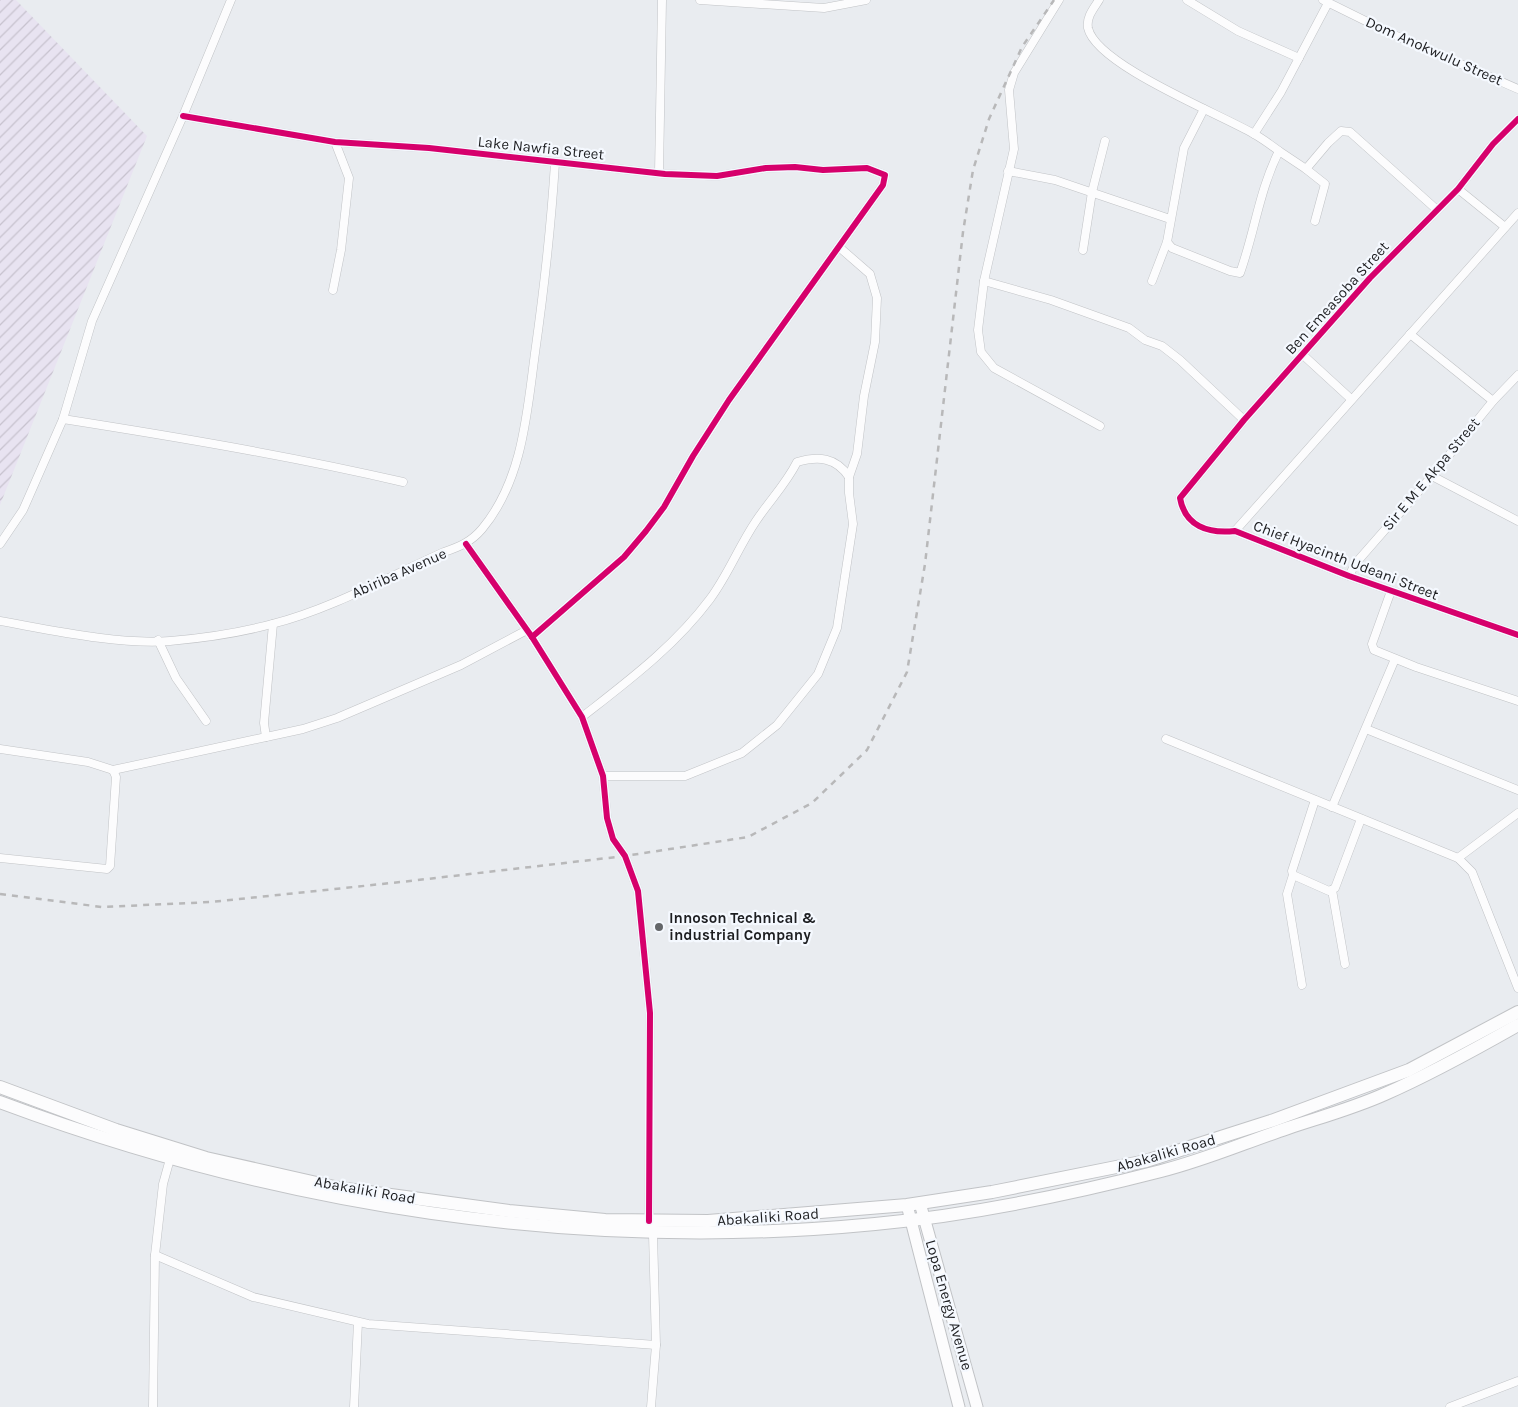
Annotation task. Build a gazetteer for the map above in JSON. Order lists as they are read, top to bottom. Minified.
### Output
{"streets":{"highway":["Abakaliki Road"],"main road":["Lopa Energy Avenue"],"street":["Dom Anokwulu Street","Lake Nawfia Street","Ben Emeasoba Street","Sir E M E Akpa Street","Chief Hyacinth Udeani Street","Abiriba Avenue"]},"crossings":[["Lake Nawfia Street","Abiriba Avenue"],["Ben Emeasoba Street","Chief Hyacinth Udeani Street"],["Sir E M E Akpa Street","Chief Hyacinth Udeani Street"],["Abakaliki Road","Lopa Energy Avenue"]],"places":["Innoson Technical & industrial Company"]}
